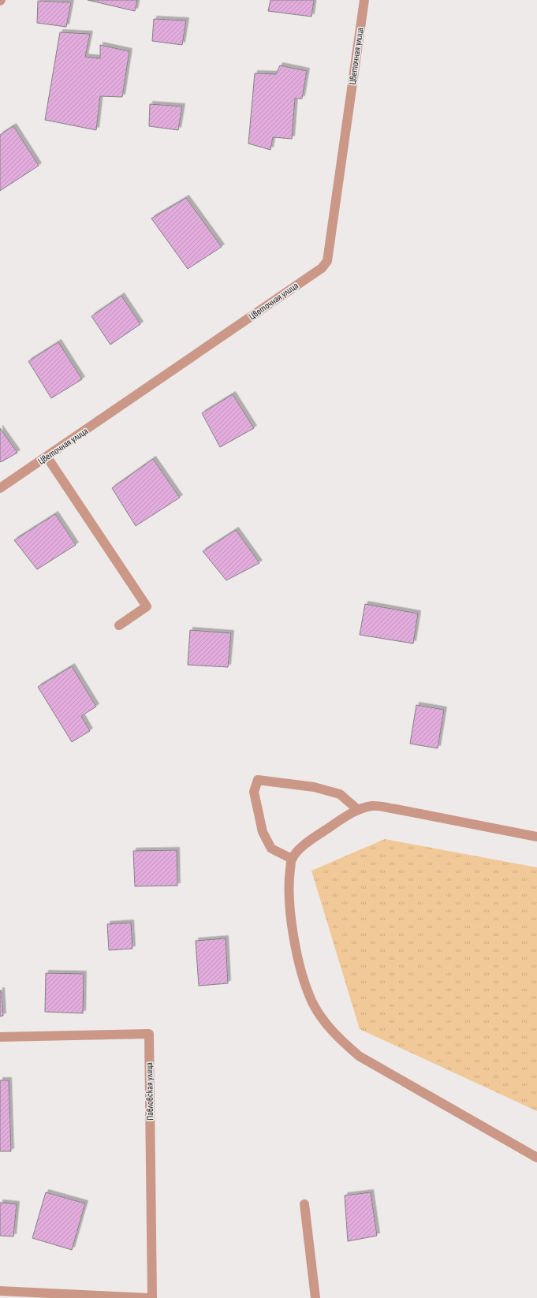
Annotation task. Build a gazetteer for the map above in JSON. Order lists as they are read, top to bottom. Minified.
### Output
{"streets":{"street":["Цветочная улица","Павловская улица"]}}
